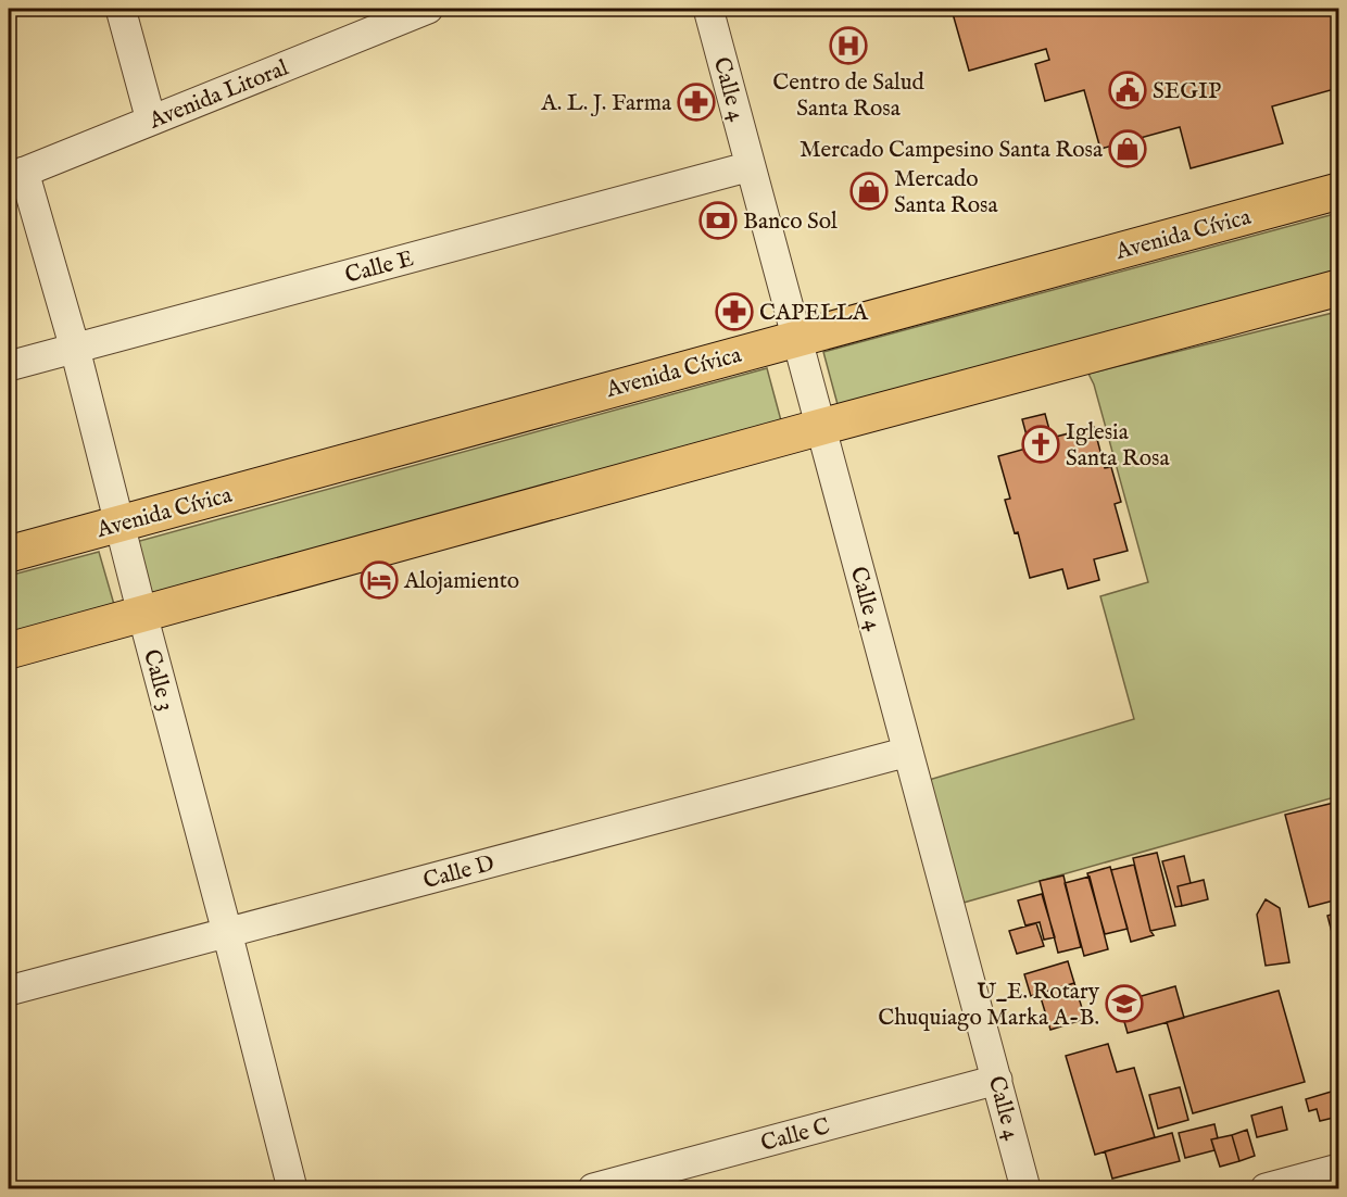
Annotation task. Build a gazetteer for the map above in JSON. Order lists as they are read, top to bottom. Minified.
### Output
{"streets":{"main road":["Avenida Cívica"],"street":["Calle 4","Avenida Litoral","Calle E","Calle 3","Calle D","Calle C"]},"crossings":[["Calle 4","Avenida Cívica"],["Calle 4","Calle E"],["Calle 4","Calle D"],["Calle 4","Calle C"],["Avenida Litoral","Calle 3"],["Avenida Cívica","Calle 3"],["Calle E","Calle 3"],["Calle 3","Calle D"]],"places":{"hospital":["Centro de Salud Santa Rosa"],"public building":["SEGIP"],"pharmacy":["A. L. J. Farma","CAPELLA"],"shop":["Mercado Campesino Santa Rosa","Mercado Santa Rosa"],"bank":["Banco Sol"],"church":["Iglesia Santa Rosa"],"hotel":["Alojamiento"],"school or university":["U_E. Rotary Chuquiago Marka A-B."]}}
